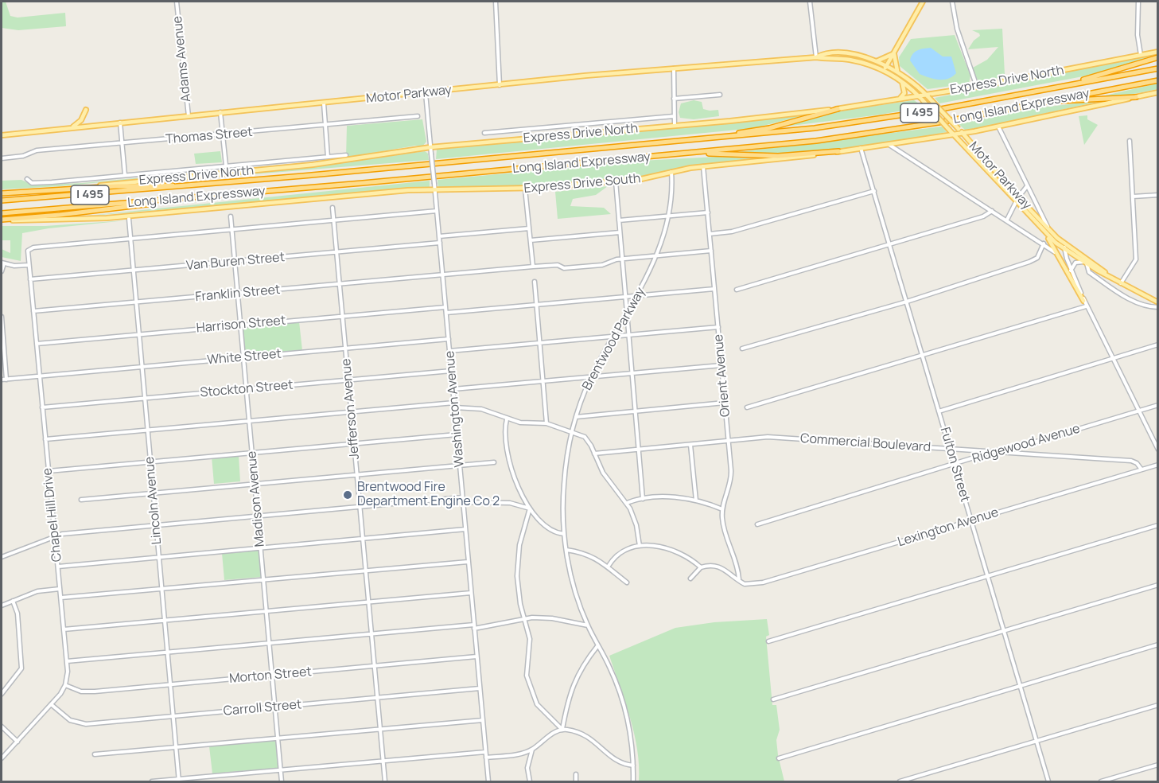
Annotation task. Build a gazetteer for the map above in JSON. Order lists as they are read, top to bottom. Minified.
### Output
{"streets":{"highway":["Express Drive North","Long Island Expressway","I 495"],"main road":["Motor Parkway","Express Drive South"],"street":["Adams Avenue","Thomas Street","Van Buren Street","Franklin Street","Harrison Street","Brentwood Parkway","White Street","Orient Avenue","Stockton Street","Jefferson Avenue","Washington Avenue","Commercial Boulevard","Ridgewood Avenue","Fulton Street","Madison Avenue","Lincoln Avenue","Chapel Hill Drive","Lexington Avenue","Morton Street","Carroll Street"]},"crossings":[["Adams Avenue","Motor Parkway"],["Express Drive North","Motor Parkway"],["Express Drive North","Washington Avenue"],["Motor Parkway","Express Drive South"],["Motor Parkway","Washington Avenue"],["Express Drive South","Brentwood Parkway"],["Express Drive South","Orient Avenue"],["Express Drive South","Washington Avenue"],["Express Drive South","Fulton Street"],["Van Buren Street","Jefferson Avenue"],["Van Buren Street","Washington Avenue"],["Van Buren Street","Madison Avenue"],["Van Buren Street","Lincoln Avenue"],["Van Buren Street","Chapel Hill Drive"],["Franklin Street","Brentwood Parkway"],["Franklin Street","Orient Avenue"],["Franklin Street","Jefferson Avenue"],["Franklin Street","Washington Avenue"],["Franklin Street","Madison Avenue"],["Franklin Street","Lincoln Avenue"],["Franklin Street","Chapel Hill Drive"],["Harrison Street","Jefferson Avenue"],["Harrison Street","Washington Avenue"],["Harrison Street","Madison Avenue"],["Harrison Street","Lincoln Avenue"],["Harrison Street","Chapel Hill Drive"],["White Street","Jefferson Avenue"],["White Street","Washington Avenue"],["White Street","Madison Avenue"],["White Street","Lincoln Avenue"],["White Street","Chapel Hill Drive"],["Orient Avenue","Commercial Boulevard"],["Orient Avenue","Lexington Avenue"],["Stockton Street","Jefferson Avenue"],["Stockton Street","Washington Avenue"],["Stockton Street","Madison Avenue"],["Stockton Street","Lincoln Avenue"],["Stockton Street","Chapel Hill Drive"],["Jefferson Avenue","Morton Street"],["Jefferson Avenue","Carroll Street"],["Washington Avenue","Morton Street"],["Washington Avenue","Carroll Street"],["Commercial Boulevard","Ridgewood Avenue"],["Commercial Boulevard","Fulton Street"],["Commercial Boulevard","Lexington Avenue"],["Ridgewood Avenue","Fulton Street"],["Fulton Street","Lexington Avenue"],["Madison Avenue","Morton Street"],["Madison Avenue","Carroll Street"],["Lincoln Avenue","Chapel Hill Drive"],["Lincoln Avenue","Morton Street"],["Lincoln Avenue","Carroll Street"],["Chapel Hill Drive","Morton Street"]],"places":["Brentwood Fire Department Engine Co 2"]}
